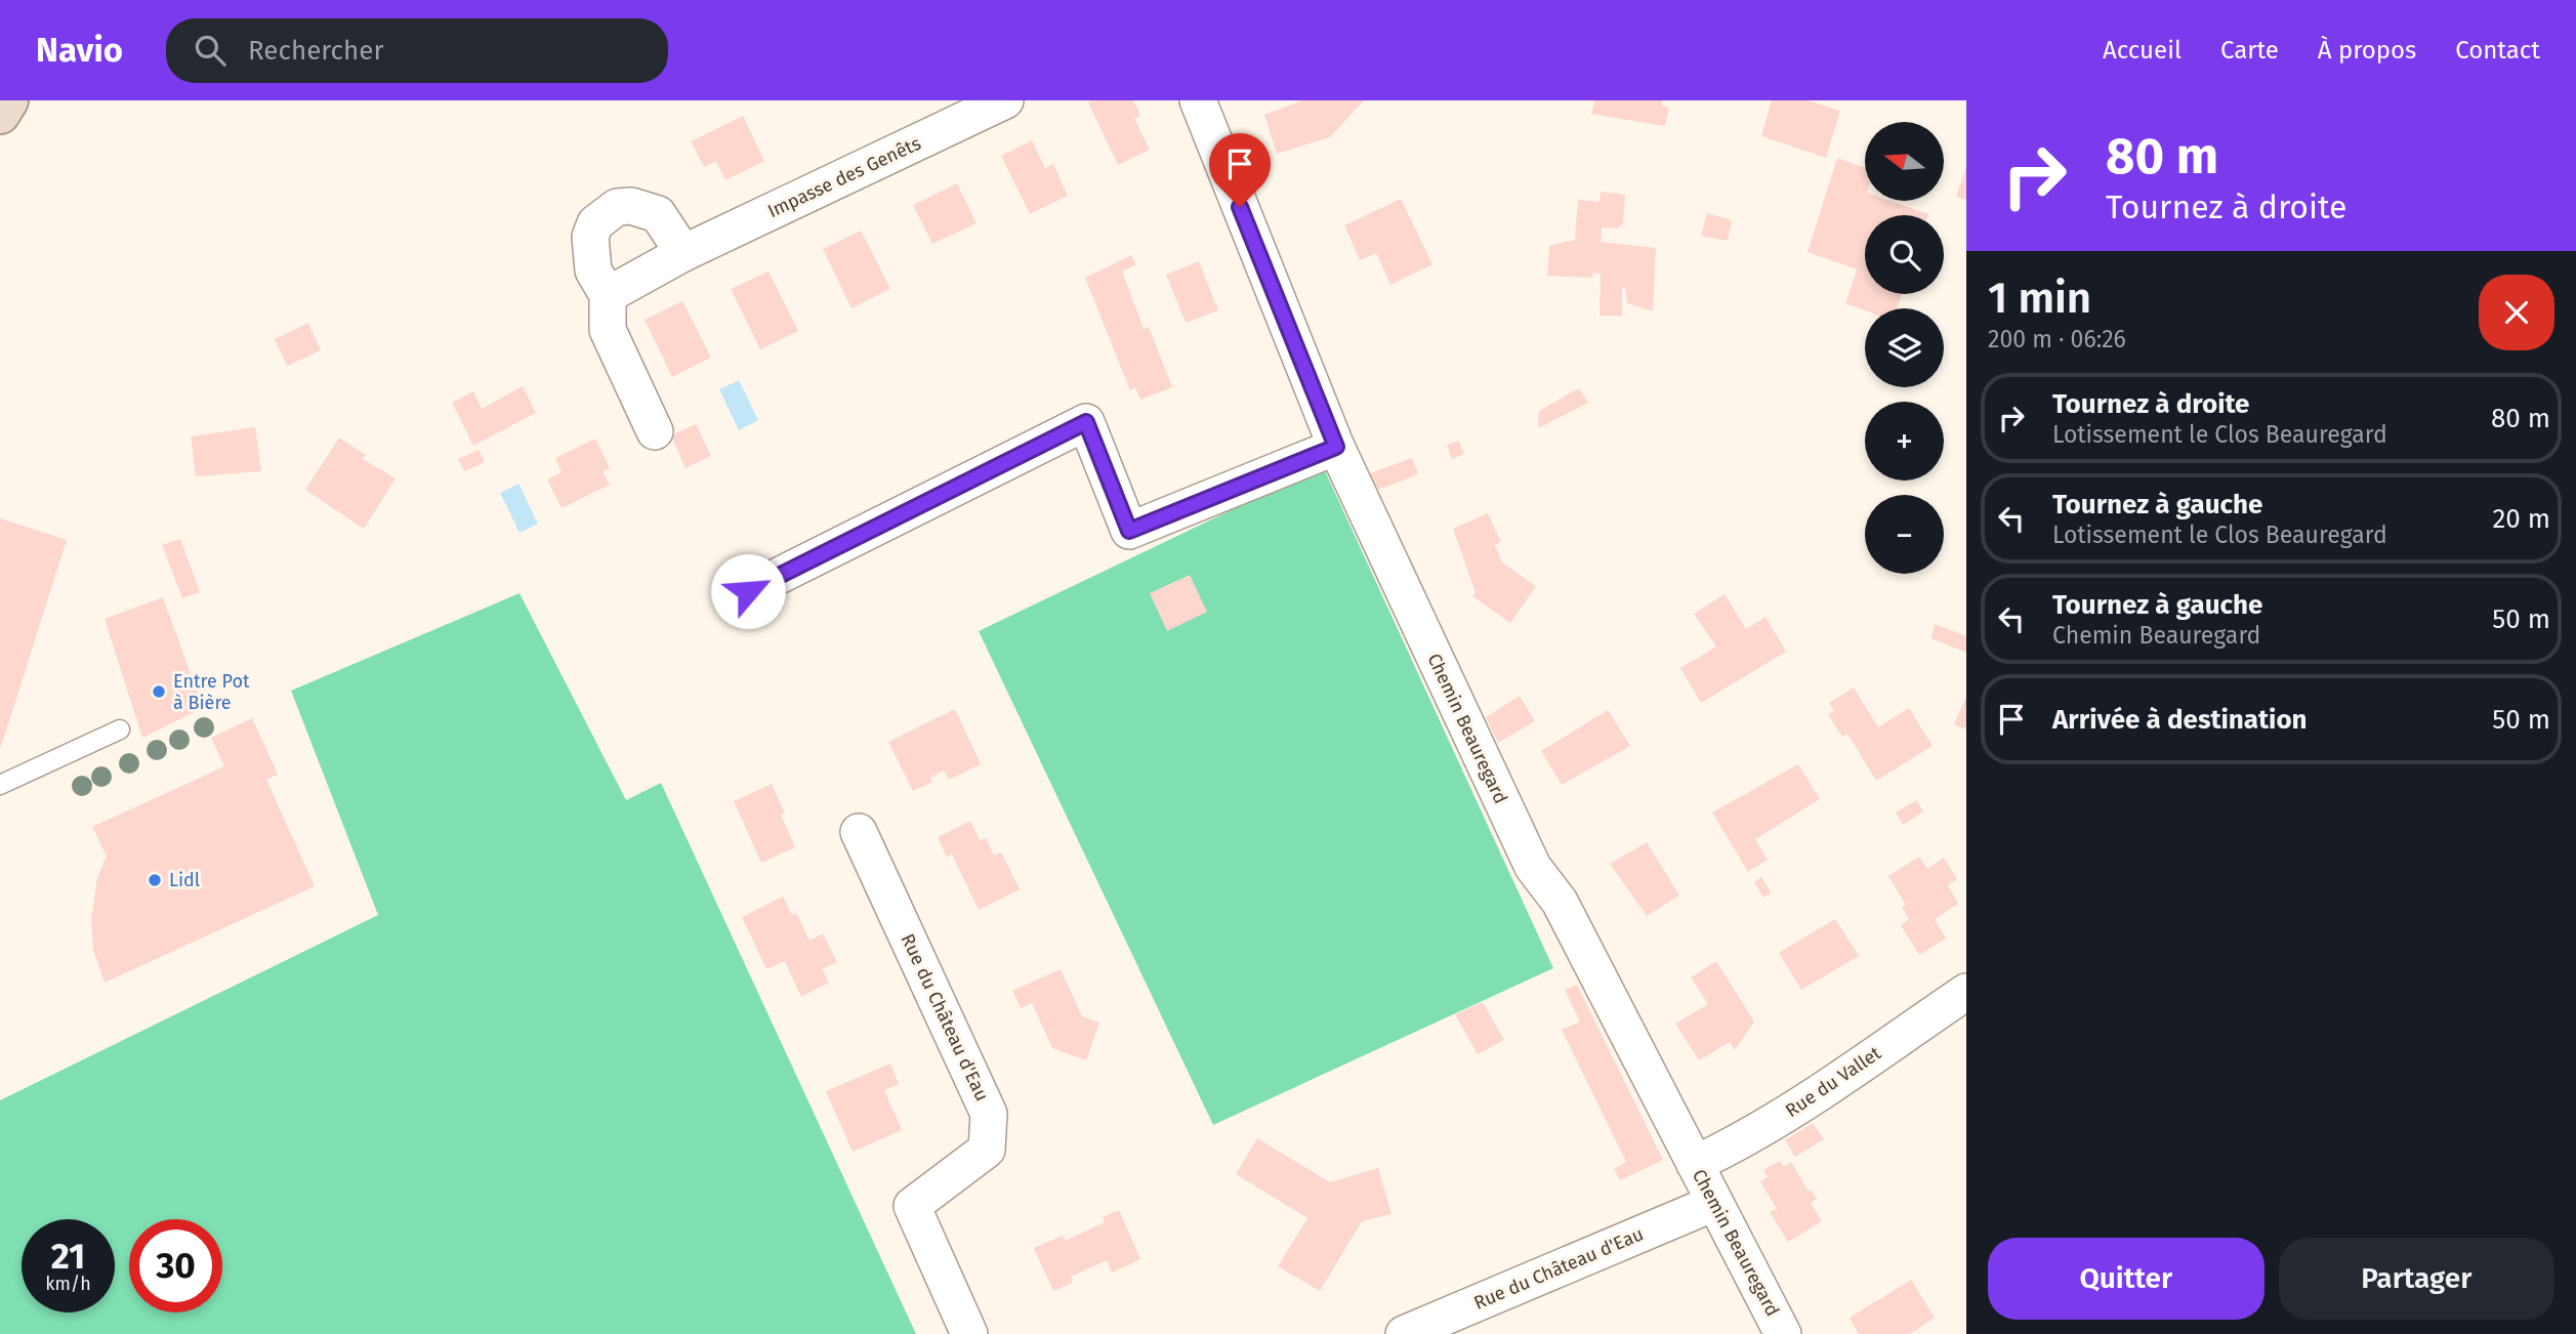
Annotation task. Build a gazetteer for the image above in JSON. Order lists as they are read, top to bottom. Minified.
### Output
{"streets":{"street":["Impasse des Genêts","Chemin Beauregard","Rue du Château d'Eau","Rue du Vallet"]},"crossings":[["Chemin Beauregard","Rue du Château d'Eau"],["Chemin Beauregard","Rue du Vallet"]],"places":["Entre Pot à Bière","Lidl"],"north":"left","page":{"header":"Navio","search":"Rechercher","nav":["Accueil","Carte","À propos","Contact"],"turn":["80 m","Tournez à droite"],"map_buttons":["+","−"],"heading":["1 min","200 m · 06:26"],"list":[{"name":"Tournez à droite","note":"Lotissement le Clos Beauregard","value":"80 m"},{"name":"Tournez à gauche","note":"Lotissement le Clos Beauregard","value":"20 m"},{"name":"Tournez à gauche","note":"Chemin Beauregard","value":"50 m"},{"name":"Arrivée à destination","value":"50 m"}],"speed":"21 km/h","limit":"30","buttons":["Quitter","Partager"]}}
